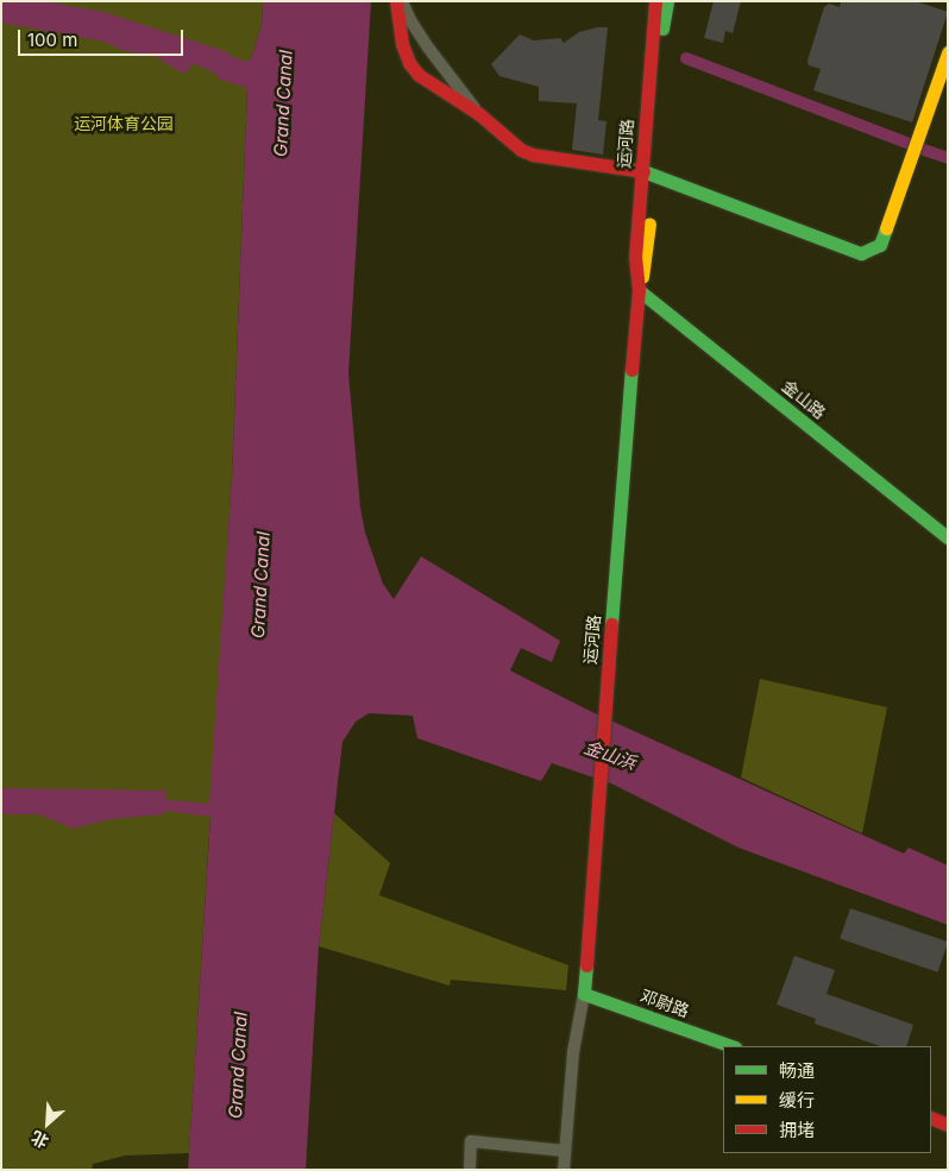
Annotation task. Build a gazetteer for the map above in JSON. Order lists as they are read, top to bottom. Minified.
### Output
{"streets":{"street":["运河路","金山路","邓尉路"]},"crossings":[["运河路","金山路"],["运河路","邓尉路"]],"water":["Grand Canal","金山浜"],"parks":["运河体育公园"],"legend":["畅通","缓行","拥堵"],"scale_bar":"100 m","north":"bottom left"}
